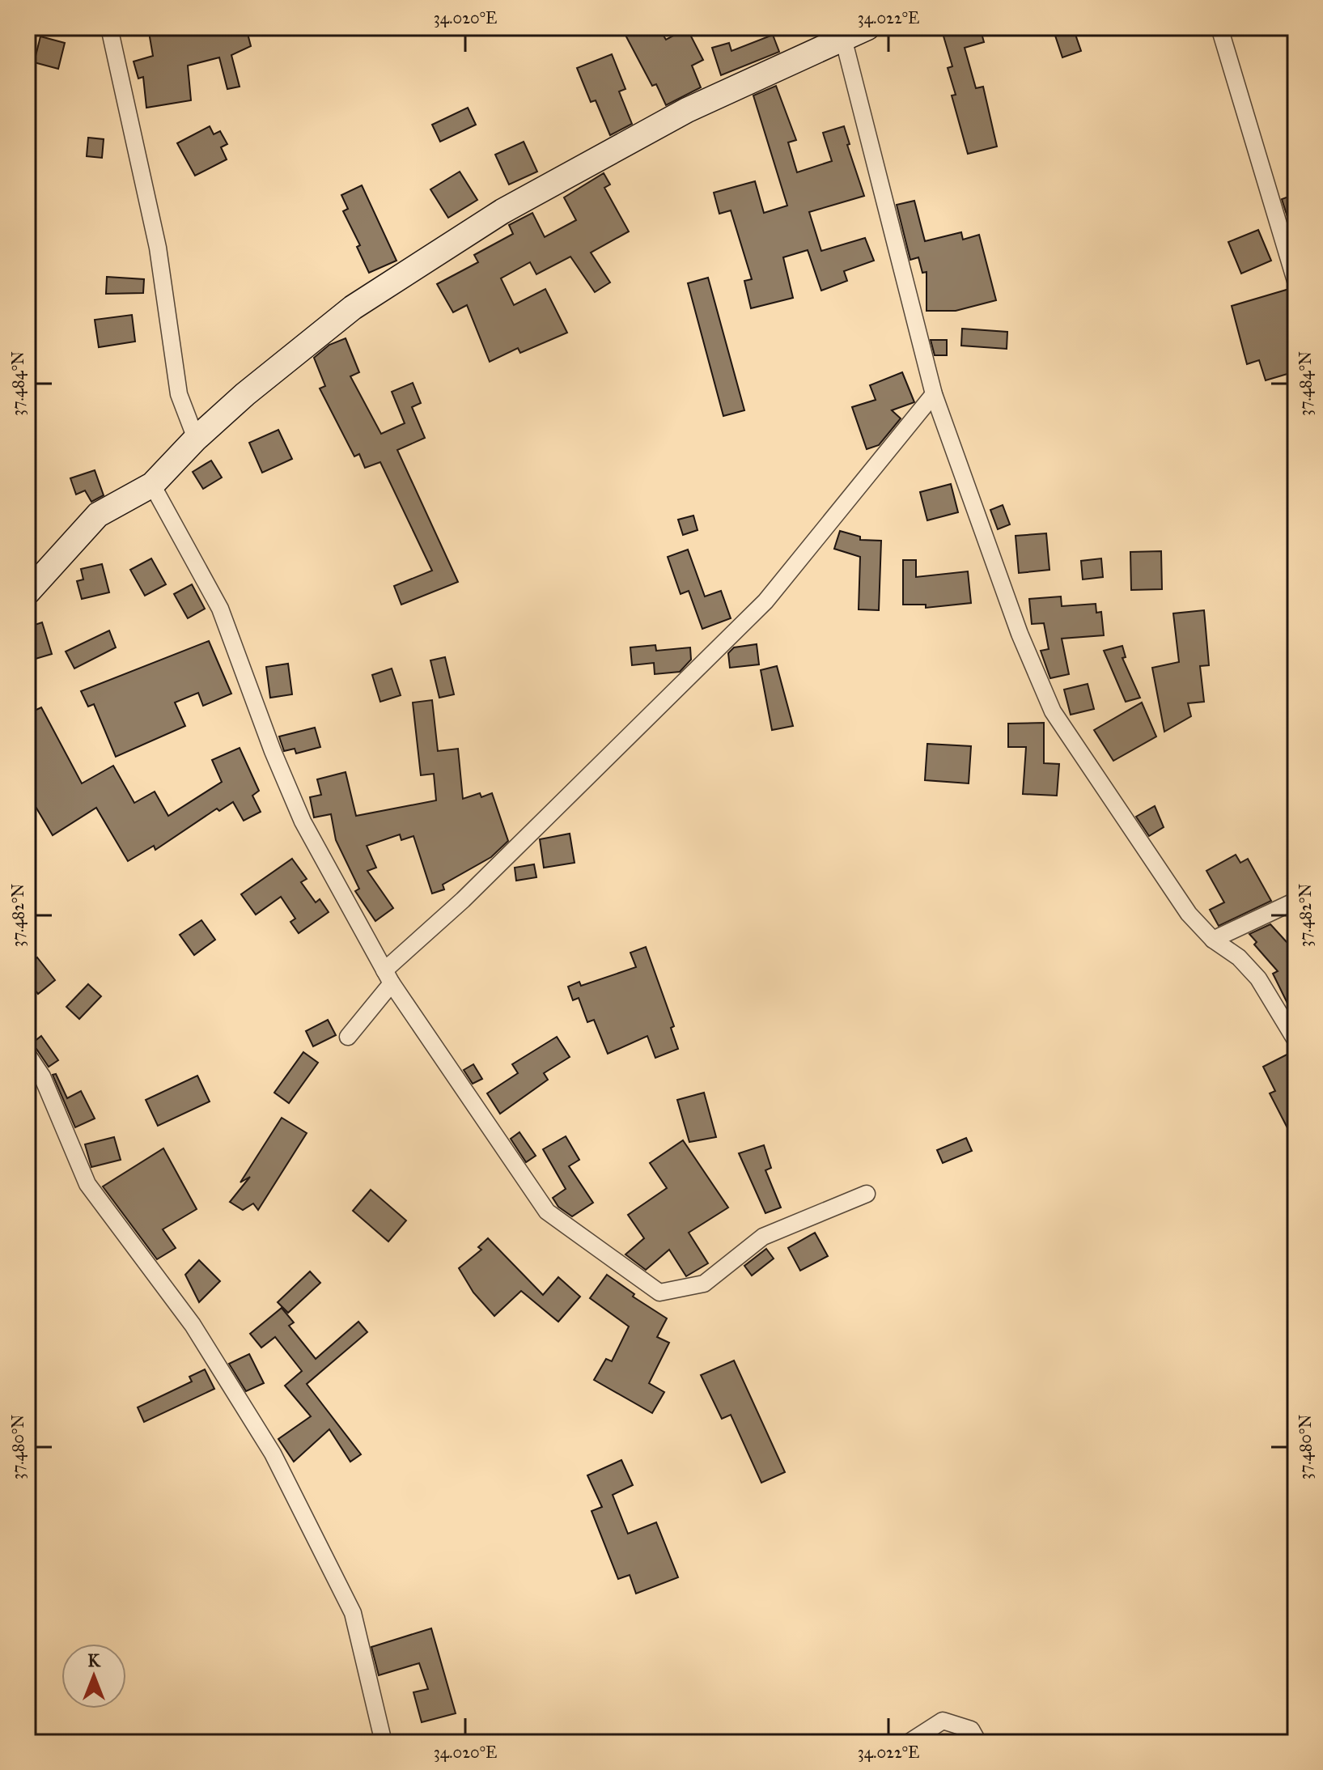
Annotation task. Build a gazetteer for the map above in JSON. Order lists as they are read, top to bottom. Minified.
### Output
{"north":"top","coordinates":["34.020°E","34.022°E","37.484°N","37.482°N","37.480°N"]}
